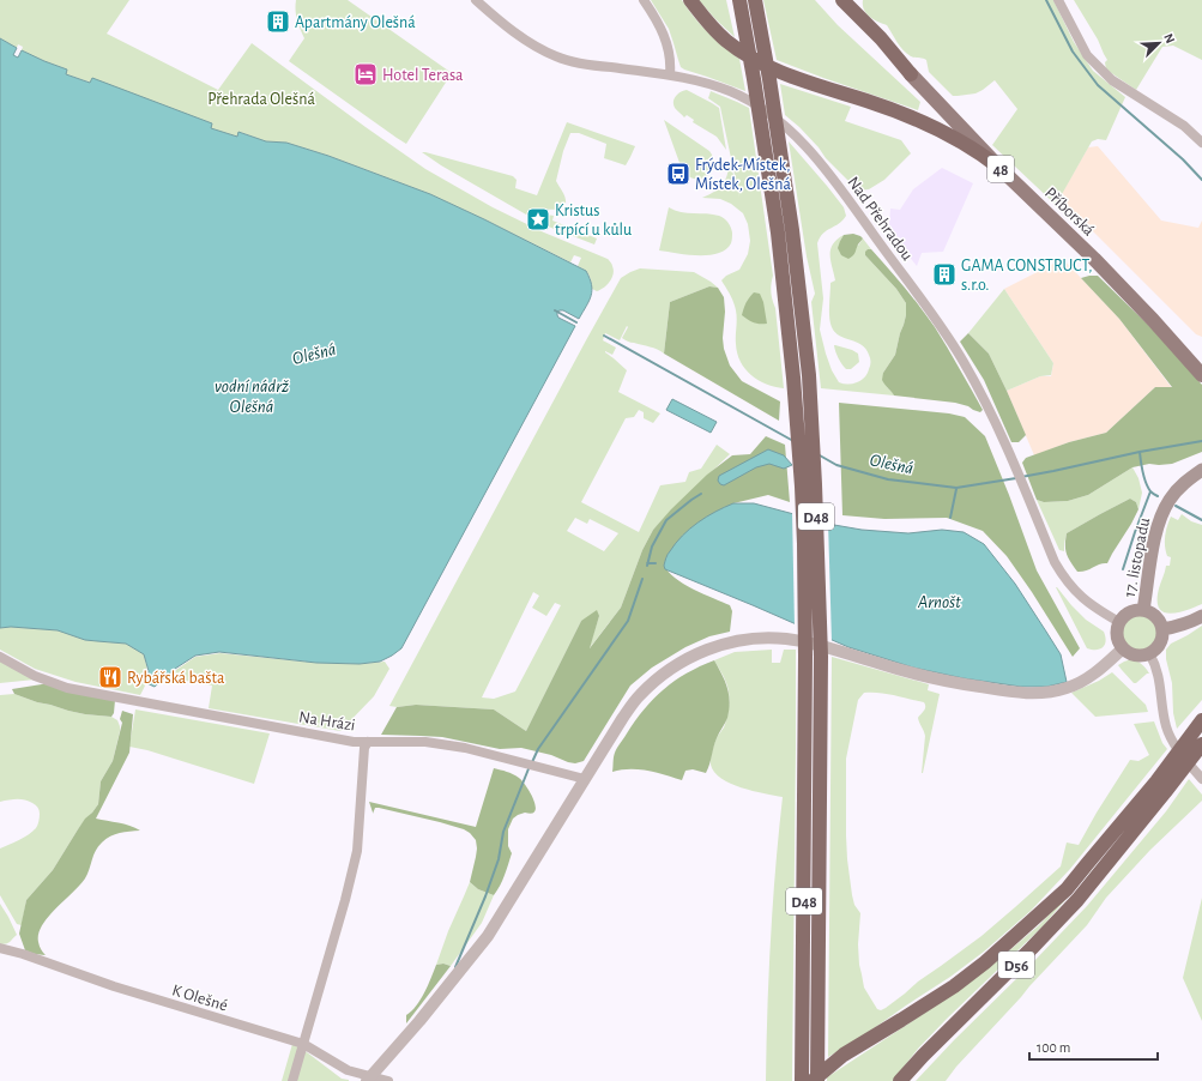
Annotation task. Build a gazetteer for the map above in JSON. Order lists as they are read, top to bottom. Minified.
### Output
{"streets":{"highway":["48","D48","D56"],"main road":["Příborská","17. listopadu"],"street":["Nad Přehradou","Na Hrázi","K Olešné"]},"crossings":[["48","Příborská"],["Nad Přehradou","17. listopadu"],["Na Hrázi","K Olešné"]],"water":["Olešná","vodní nádrž Olešná","Arnošt"],"parks":["Přehrada Olešná"],"places":{"building":["Apartmány Olešná","GAMA CONSTRUCT, s.r.o."],"hotel":["Hotel Terasa"],"bus stop":["Frýdek-Místek, Místek, Olešná"],"place":["Kristus trpící u kůlu"],"restaurant":["Rybářská bašta"]},"scale_bar":"100 m","north":"top right"}
